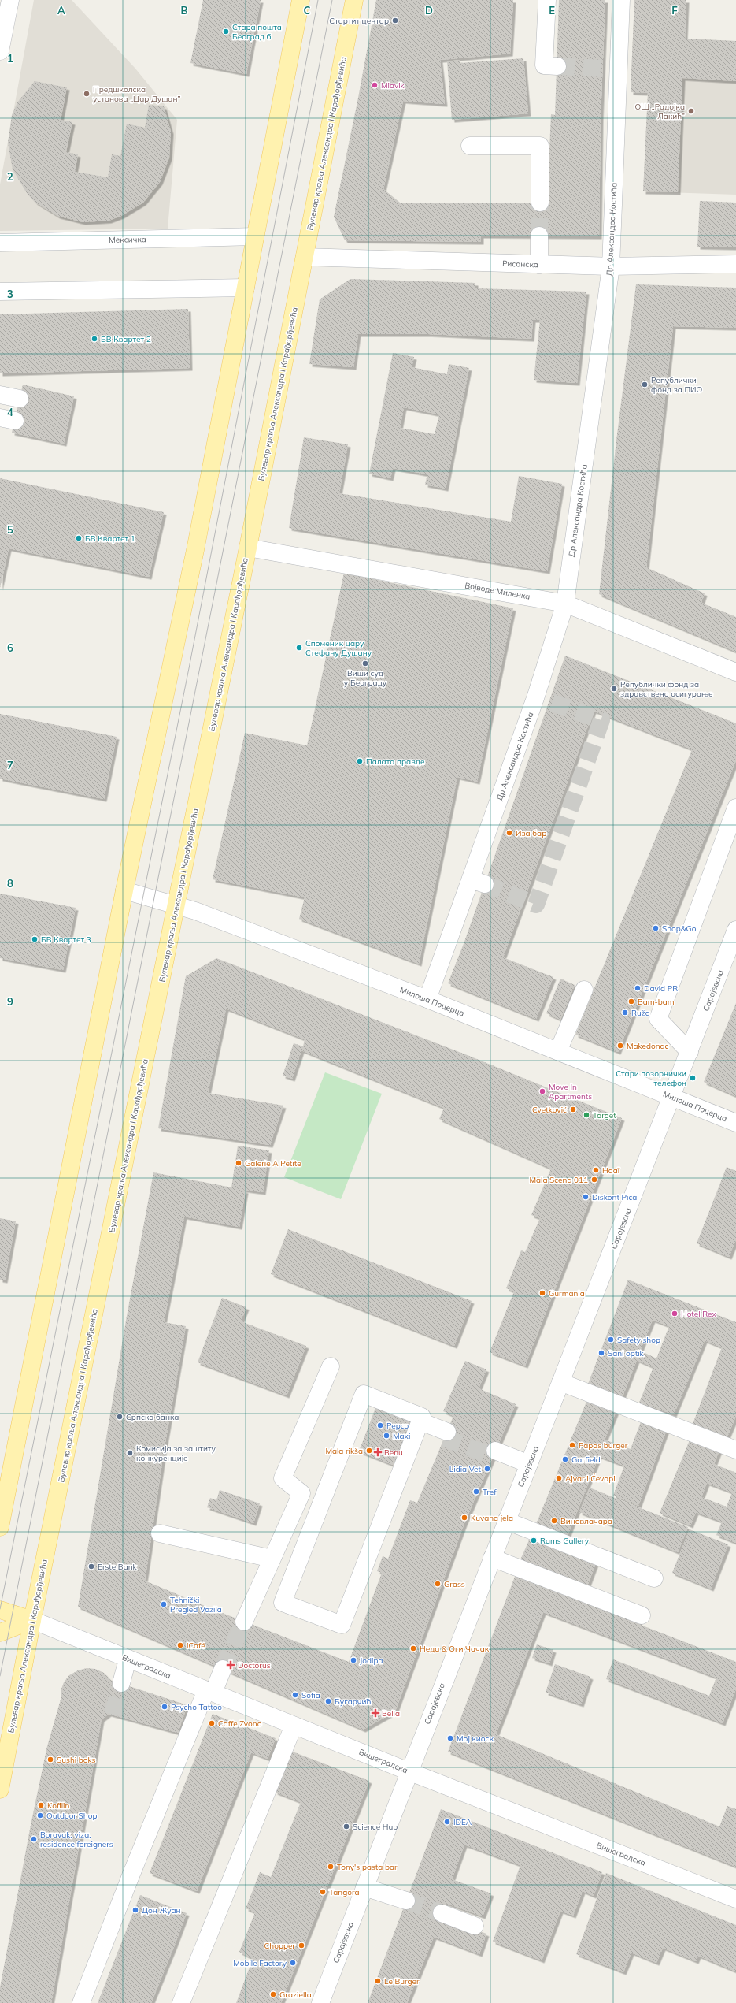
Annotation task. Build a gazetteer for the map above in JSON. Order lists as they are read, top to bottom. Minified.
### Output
{"streets":{"main road":["Булевар краља Александра I Карађорђевића"],"street":["Др Александра Костића","Мексичка","Рисанска","Војводе Миленка","Сарајевска","Милоша Поцерца","Вишеградска"]},"crossings":[["Булевар краља Александра I Карађорђевића","Рисанска"],["Булевар краља Александра I Карађорђевића","Војводе Миленка"],["Булевар краља Александра I Карађорђевића","Милоша Поцерца"],["Булевар краља Александра I Карађорђевића","Вишеградска"],["Др Александра Костића","Рисанска"],["Др Александра Костића","Војводе Миленка"],["Др Александра Костића","Милоша Поцерца"],["Сарајевска","Милоша Поцерца"],["Сарајевска","Вишеградска"]],"places":{"other":["Стартит центар","Стара пошта Београд 6","Miavik","Предшколска установа „Цар Душан”","ОШ „Радојка Лакић”","БВ Квартет 2","Републички фонд за ПИО","БВ Квартет 1","Споменик цару Стефану Душану","Виши суд у Београду","Републички фонд за здравствено осигурање","Палата правде","Иза бар","Shop&Go","БВ Квартет 3","David PR","Bam-bam","Ruža","Makedonac","Стари позорнички телефон","Move In Apartments","Cvetković","Target","Galerie A Petite","Haaï","Mala Scena 011","Diskont Pića","Gurmania","Hotel Rex","Safety shop","Sani optik","Српска банка","Pepco","Maxi","Papas burger","Mala rikša","Комисија за заштиту конкуренције","Garfield","Lidia Vet","Ajvar i Ćevapi","Tref","Kuvana jela","Виновлачара","Rams Gallery","Erste Bank","Grass","Tehnički Pregled Vozila","iCafé","Неда & Оги Чачак","Jodipa","Sofia","Бугарчић","Psycho Tattoo","Caffe Zvono","Мој киоск","Sushi boks","Kofilin","Outdoor Shop","IDEA","Science Hub","Boravak, viza, residence foreigners","Tony's pasta bar","Tangora","Дон Жуан","Chopper","Mobile Factory","Le Burger","Graziella"],"health":["Benu","Doctorus","Bella"]},"grid":{"columns":["A","B","C","D","E","F"],"rows":["1","2","3","4","5","6","7","8","9"]}}
